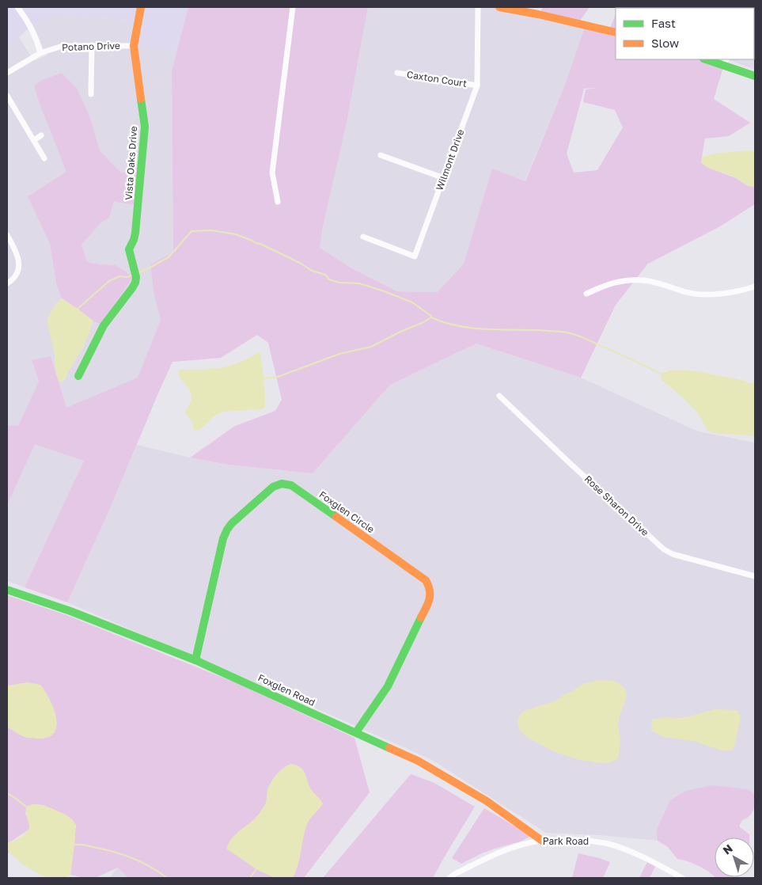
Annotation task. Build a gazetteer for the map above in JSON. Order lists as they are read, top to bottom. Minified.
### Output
{"streets":{"street":["Potano Drive","Caxton Court","Wilmont Drive","Vista Oaks Drive","Rose Sharon Drive","Foxglen Circle","Foxglen Road","Park Road"]},"crossings":[["Potano Drive","Vista Oaks Drive"],["Caxton Court","Wilmont Drive"],["Foxglen Circle","Foxglen Road"],["Foxglen Road","Park Road"]],"legend":["Fast","Slow"],"north":"top left"}
